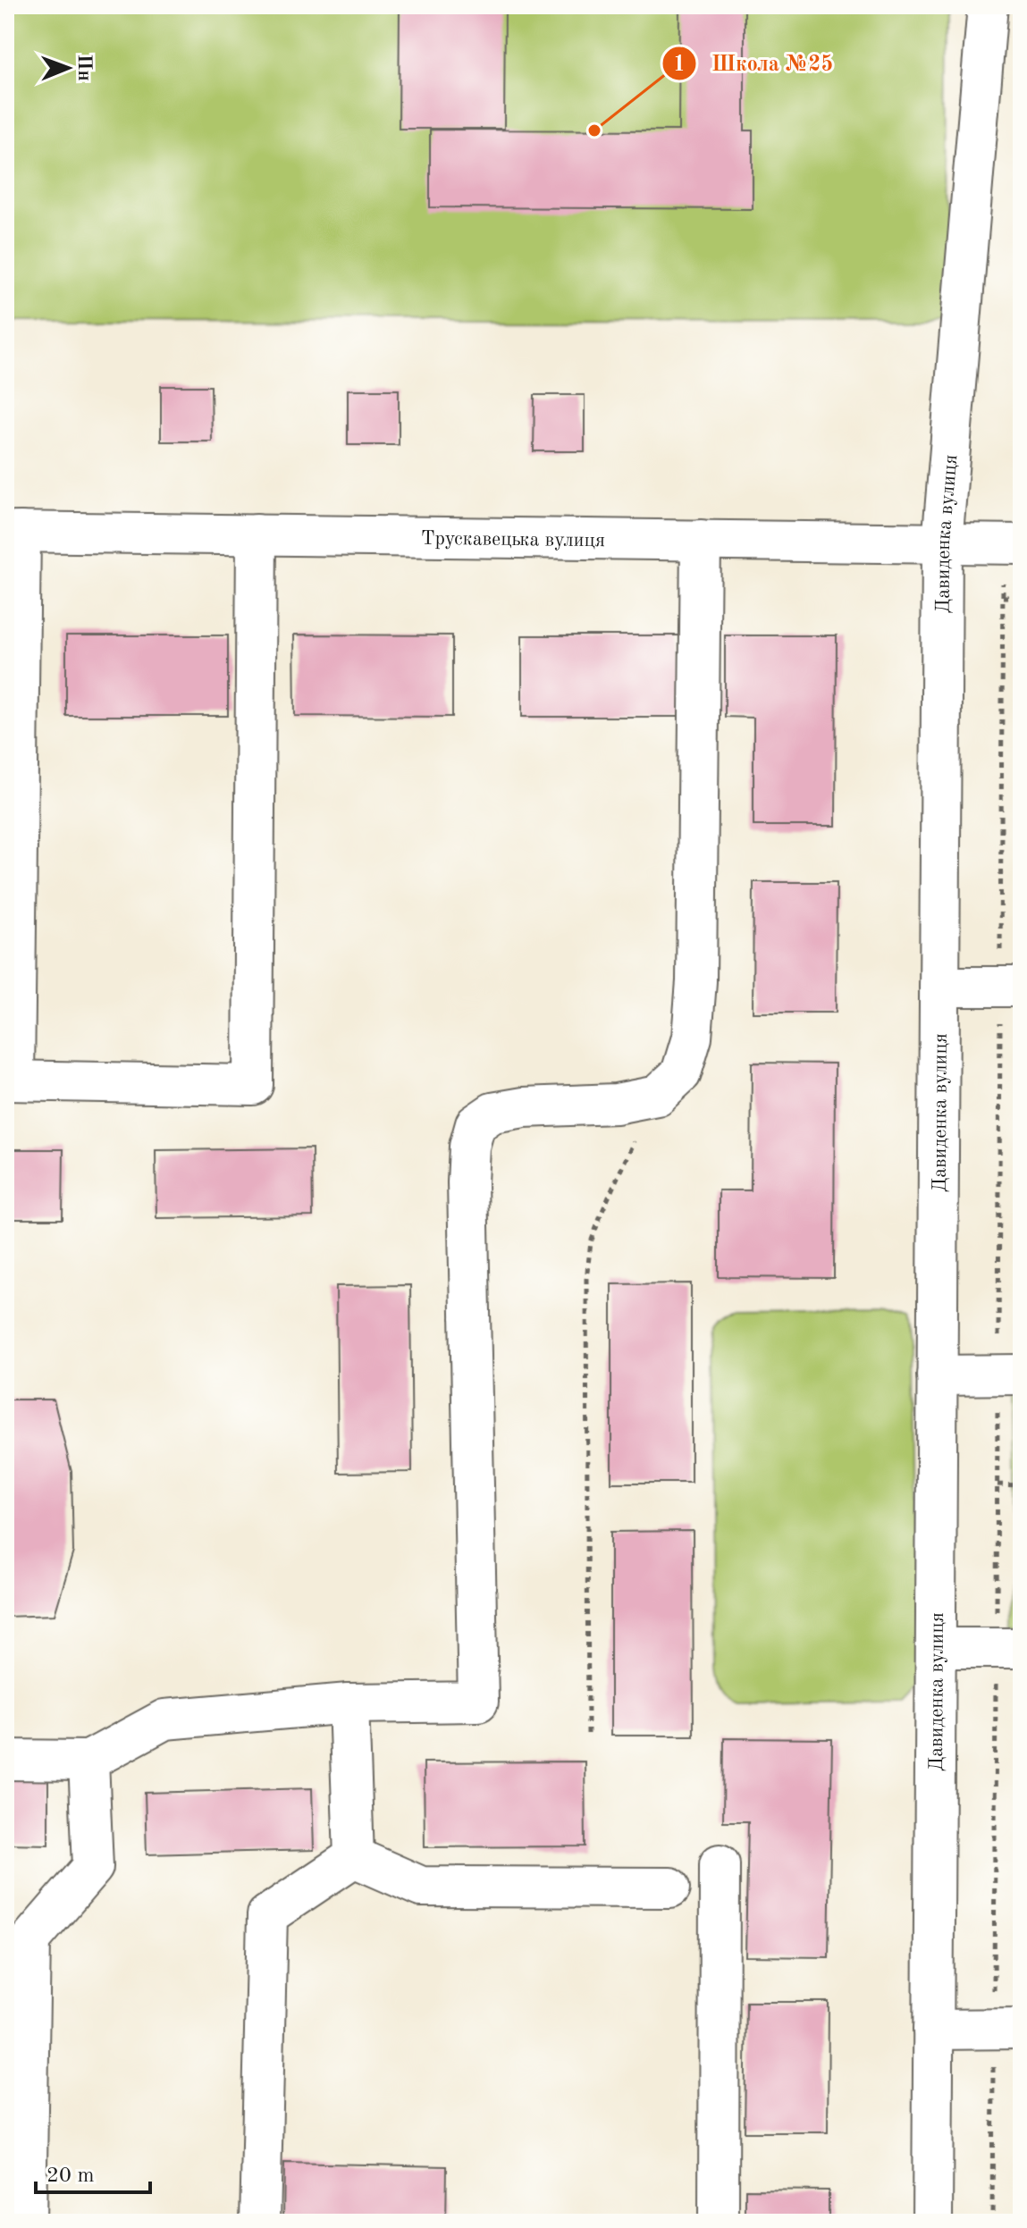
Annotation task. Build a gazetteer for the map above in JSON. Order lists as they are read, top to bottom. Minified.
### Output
{"streets":{"street":["Давиденка вулиця","Трускавецька вулиця"]},"crossings":[["Давиденка вулиця","Трускавецька вулиця"]],"places":["Школа №25"],"scale_bar":"20 m","north":"right"}
